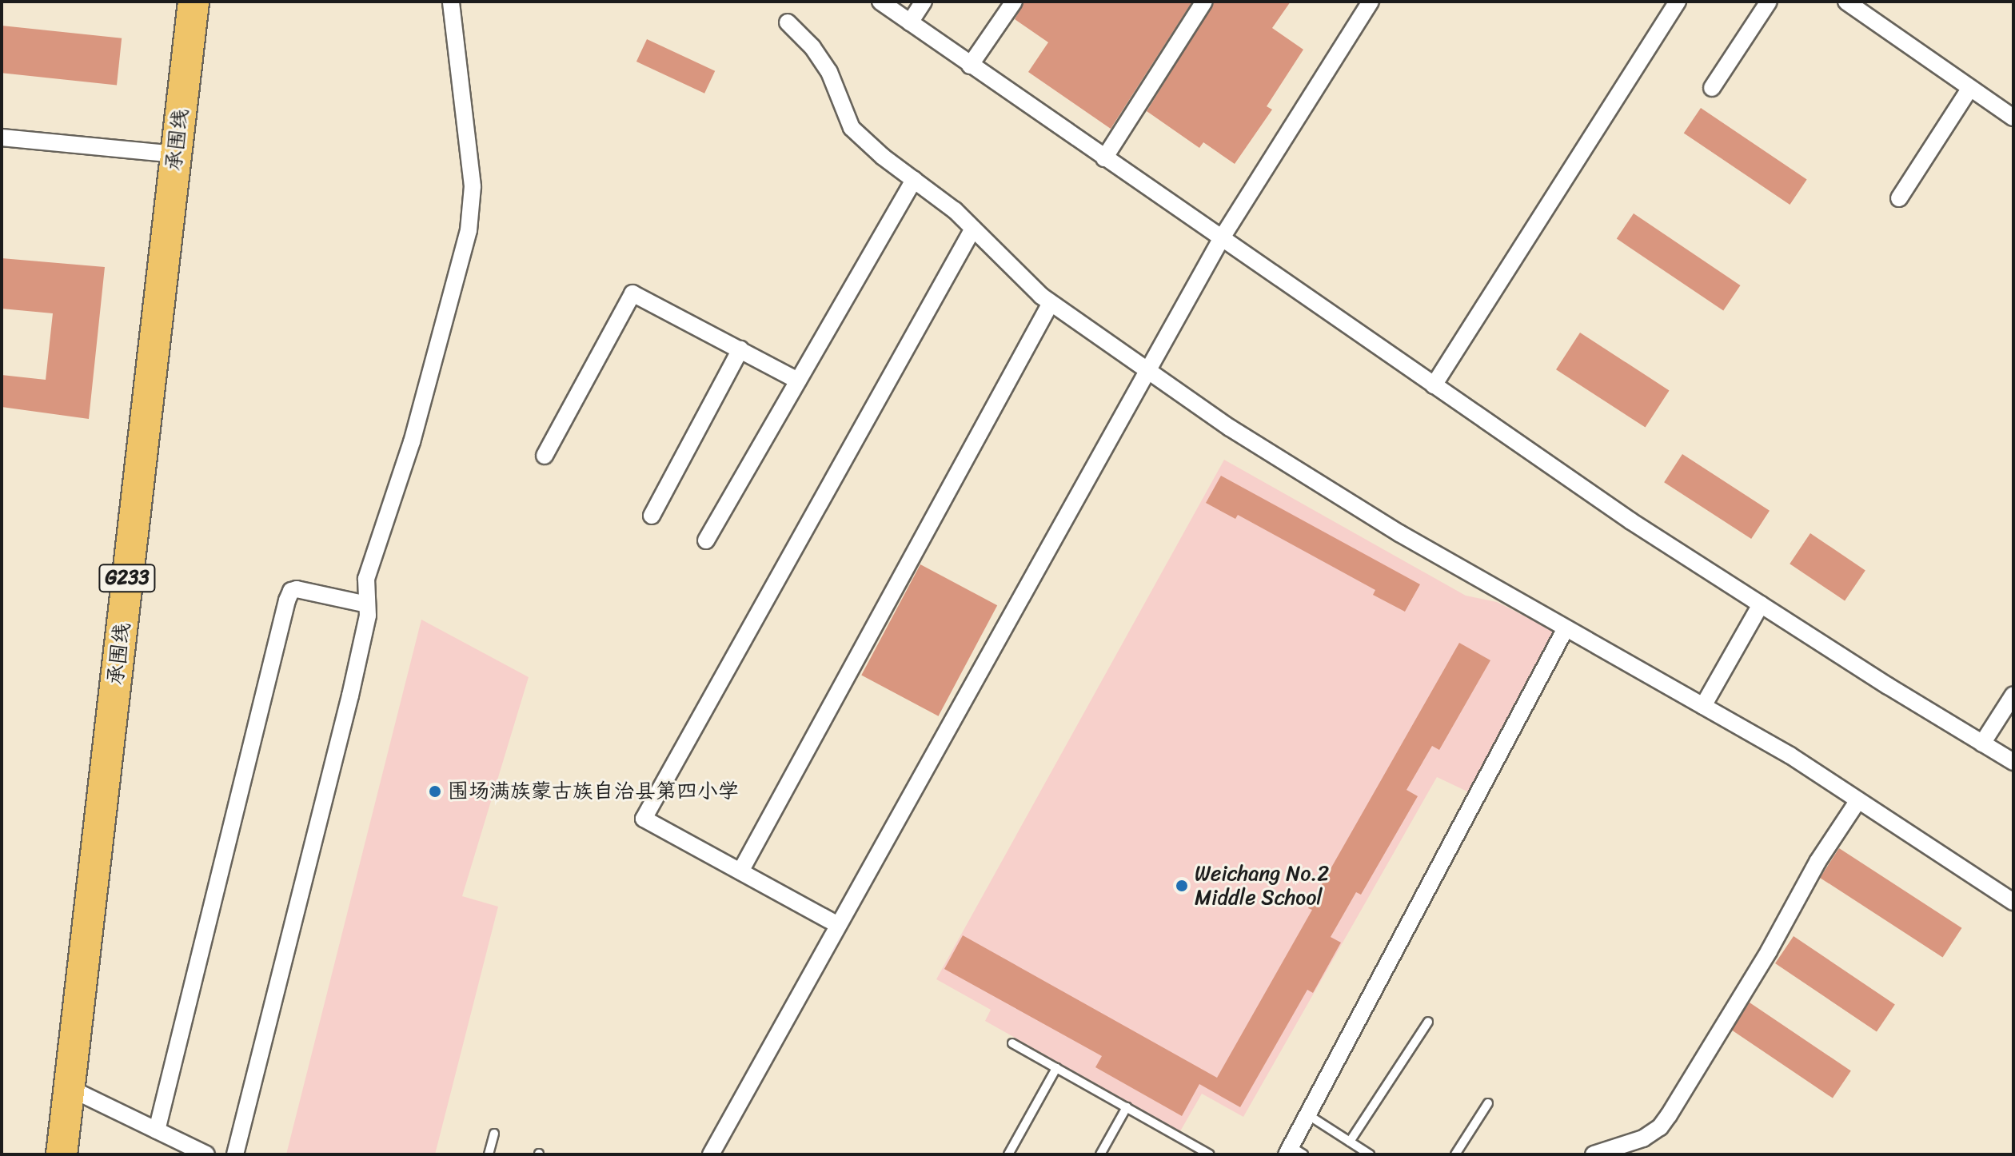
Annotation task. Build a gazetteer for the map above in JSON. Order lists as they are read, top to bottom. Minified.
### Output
{"streets":{"highway":["承围线","G233"]},"places":["围场满族蒙古族自治县第四小学","Weichang No.2 Middle School"]}
